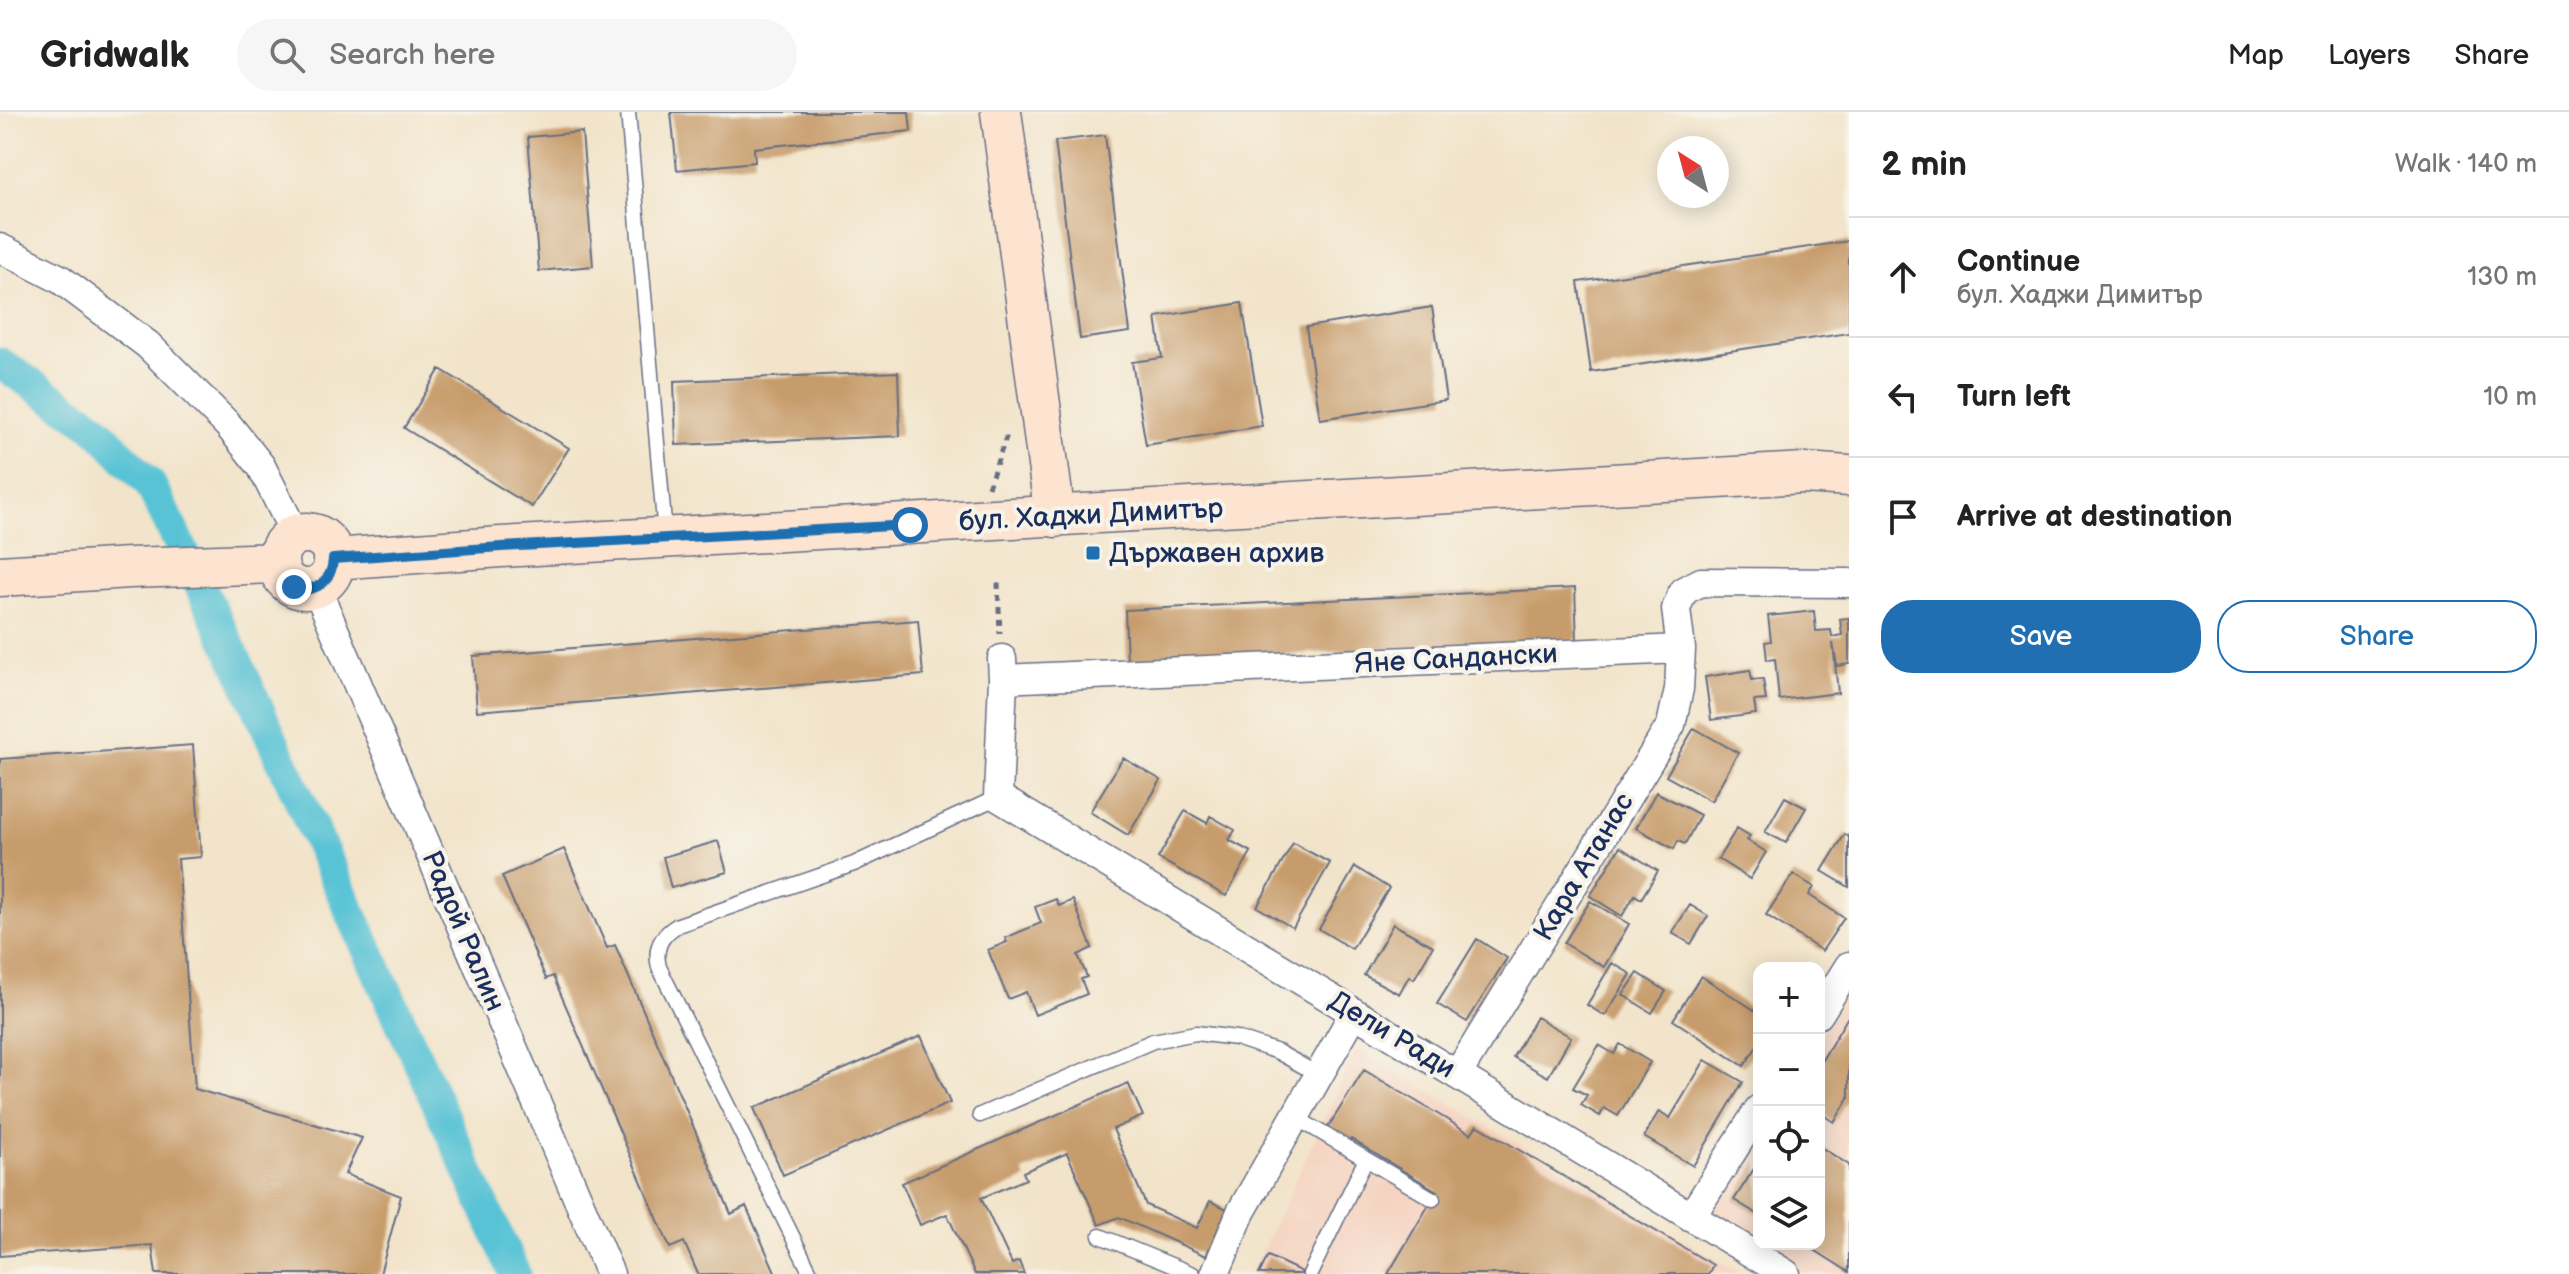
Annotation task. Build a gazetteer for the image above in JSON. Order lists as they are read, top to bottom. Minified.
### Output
{"streets":{"street":["бул. Хаджи Димитър","Яне Сандански","Кара Атанас","Радой Ралин","Дели Ради"]},"crossings":[["бул. Хаджи Димитър","Радой Ралин"],["Яне Сандански","Кара Атанас"],["Кара Атанас","Дели Ради"]],"places":{"transit":["Държавен архив"]},"north":"top left","page":{"header":"Gridwalk","search":"Search here","nav":["Map","Layers","Share"],"heading":["2 min","Walk · 140 m"],"list":[["Continue","бул. Хаджи Димитър","130 m"],["Turn left","10 m"],"Arrive at destination"],"buttons":["Save","Share"],"map_buttons":["+","−"]}}
